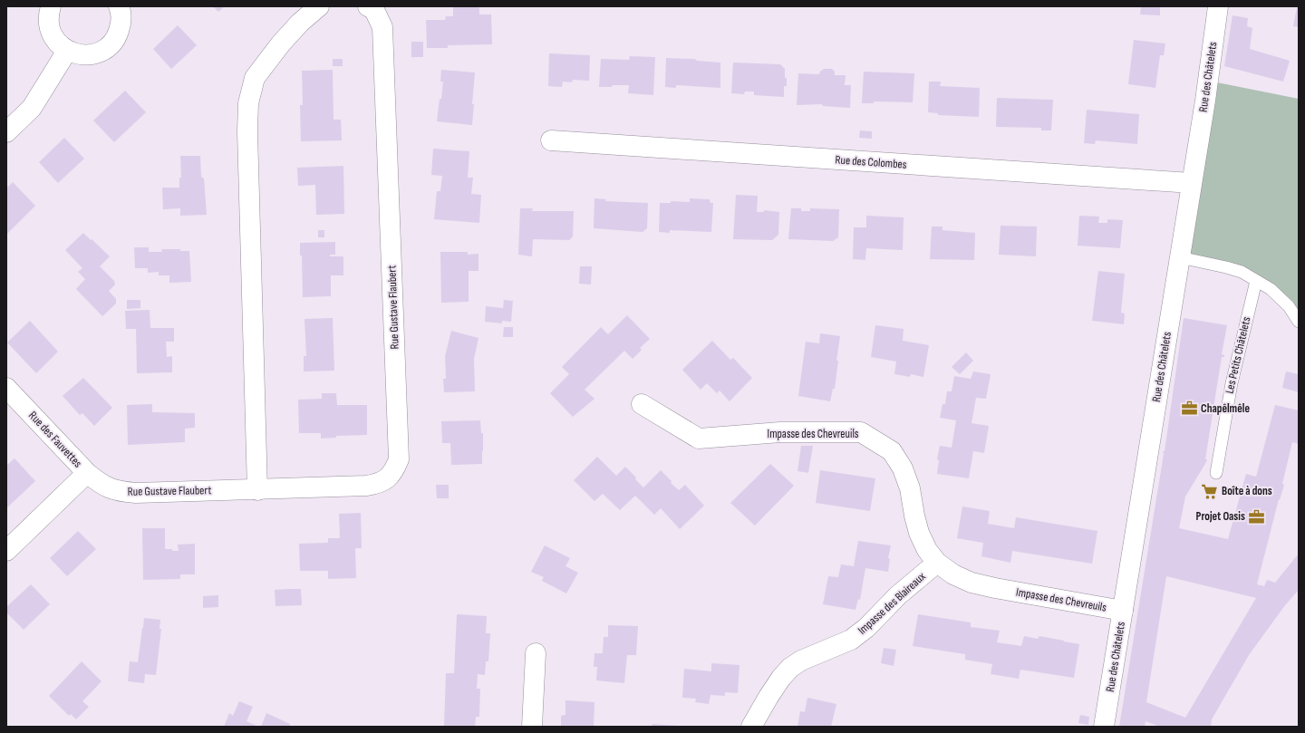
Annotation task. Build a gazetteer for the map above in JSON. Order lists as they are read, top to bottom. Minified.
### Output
{"streets":{"street":["Rue des Châtelets","Rue des Colombes","Rue Gustave Flaubert","Impasse des Chevreuils","Rue des Fauvettes","Impasse des Blaireaux"],"lane":["Les Petits Châtelets"]},"crossings":[["Rue des Châtelets","Rue des Colombes"],["Rue des Châtelets","Impasse des Chevreuils"],["Rue Gustave Flaubert","Rue des Fauvettes"],["Impasse des Chevreuils","Impasse des Blaireaux"]],"places":{"office":["Chapêlmêle","Projet Oasis"],"supermarket":["Boîte à dons"]}}
